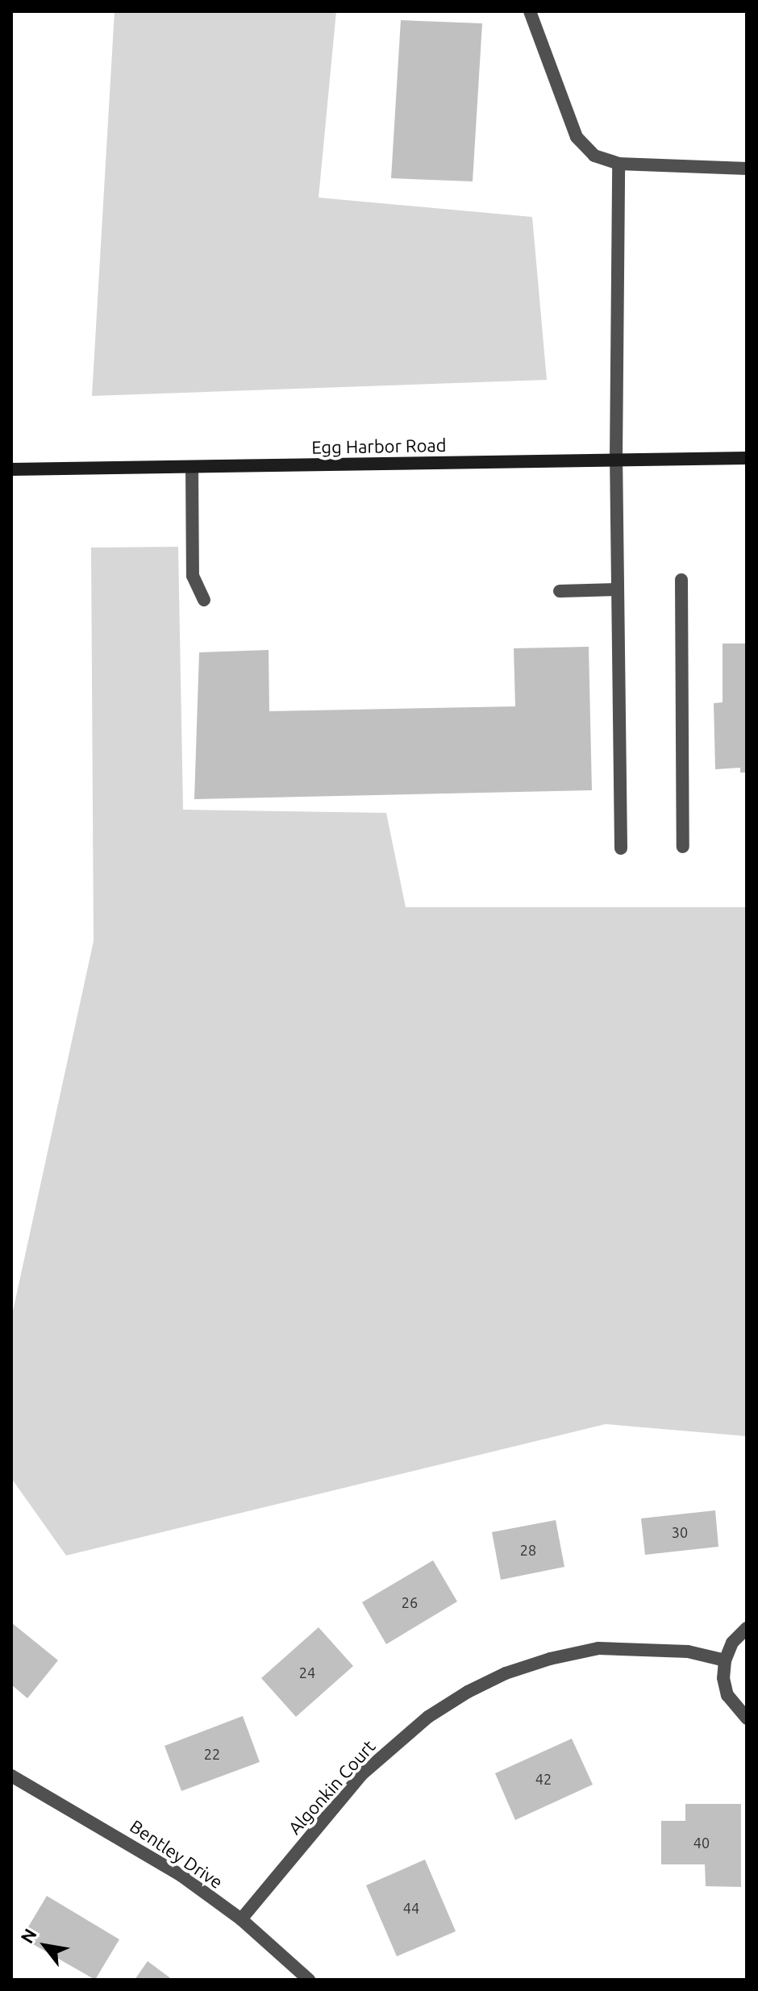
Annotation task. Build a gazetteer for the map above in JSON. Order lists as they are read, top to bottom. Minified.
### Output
{"streets":{"main road":["Egg Harbor Road"],"street":["Algonkin Court","Bentley Drive"]},"crossings":[["Algonkin Court","Bentley Drive"]],"house_numbers":["30","28","26","24","22","42","40","44"],"north":"top left"}
